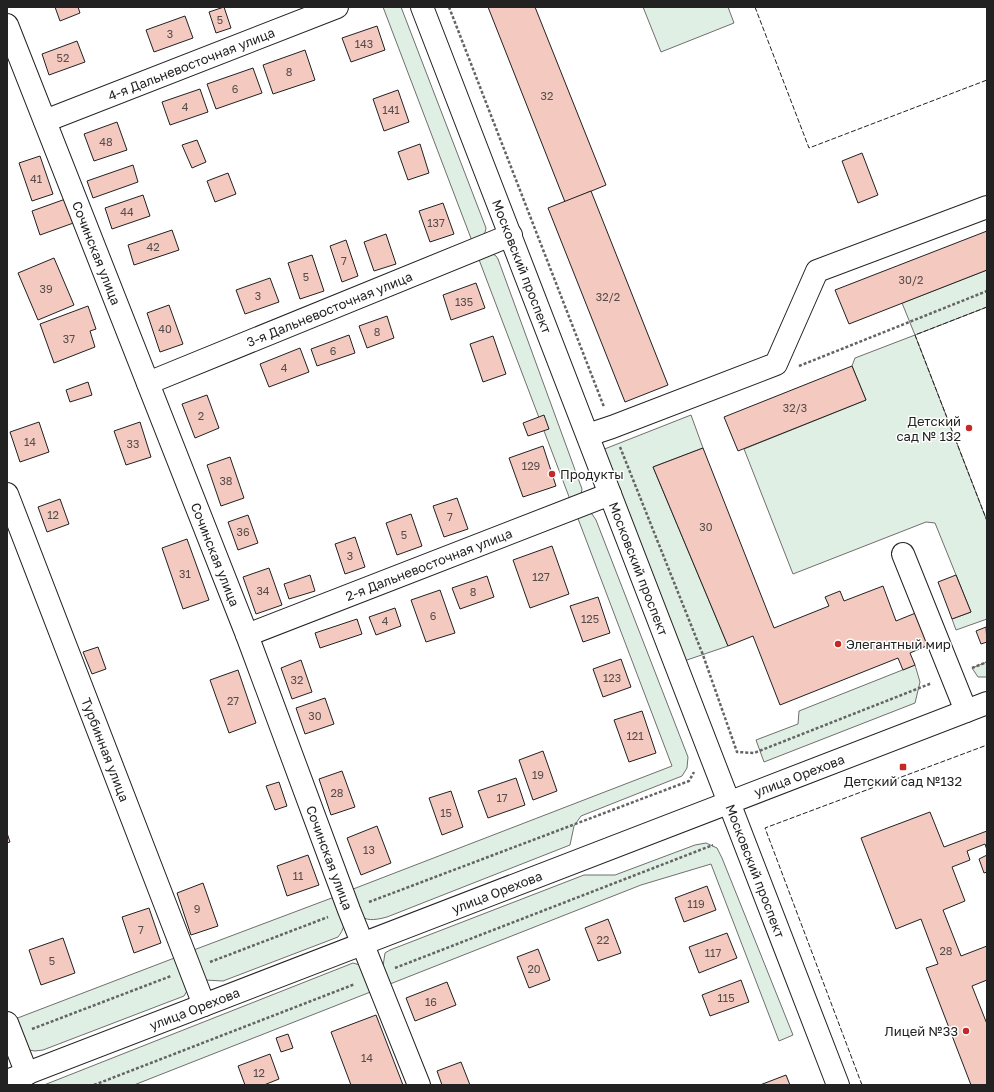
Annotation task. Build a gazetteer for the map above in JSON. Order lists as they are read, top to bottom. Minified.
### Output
{"streets":{"street":["4-я Дальневосточная улица","Сочинская улица","Московский проспект","3-я Дальневосточная улица","2-я Дальневосточная улица","Турбинная улица","улица Орехова"]},"crossings":[["4-я Дальневосточная улица","Сочинская улица"],["Сочинская улица","3-я Дальневосточная улица"],["Сочинская улица","2-я Дальневосточная улица"],["Сочинская улица","улица Орехова"],["Московский проспект","3-я Дальневосточная улица"],["Московский проспект","2-я Дальневосточная улица"],["Московский проспект","улица Орехова"],["Турбинная улица","улица Орехова"]],"places":{"other":["Детский сад № 132","Продукты","Элегантный мир","Лицей №33"],"transit":["Детский сад №132"]},"house_numbers":["5","3","143","52","8","6","32","4","141","48","41","44","137","42","7","5","30/2","39","3","32/2","135","40","8","37","6","4","32/3","2","14","33","129","38","12","7","30","36","5","3","31","127","34","8","6","125","4","123","32","27","30","121","19","28","17","15","13","11","119","9","7","22","28","117","5","20","115","16","14","12"]}
